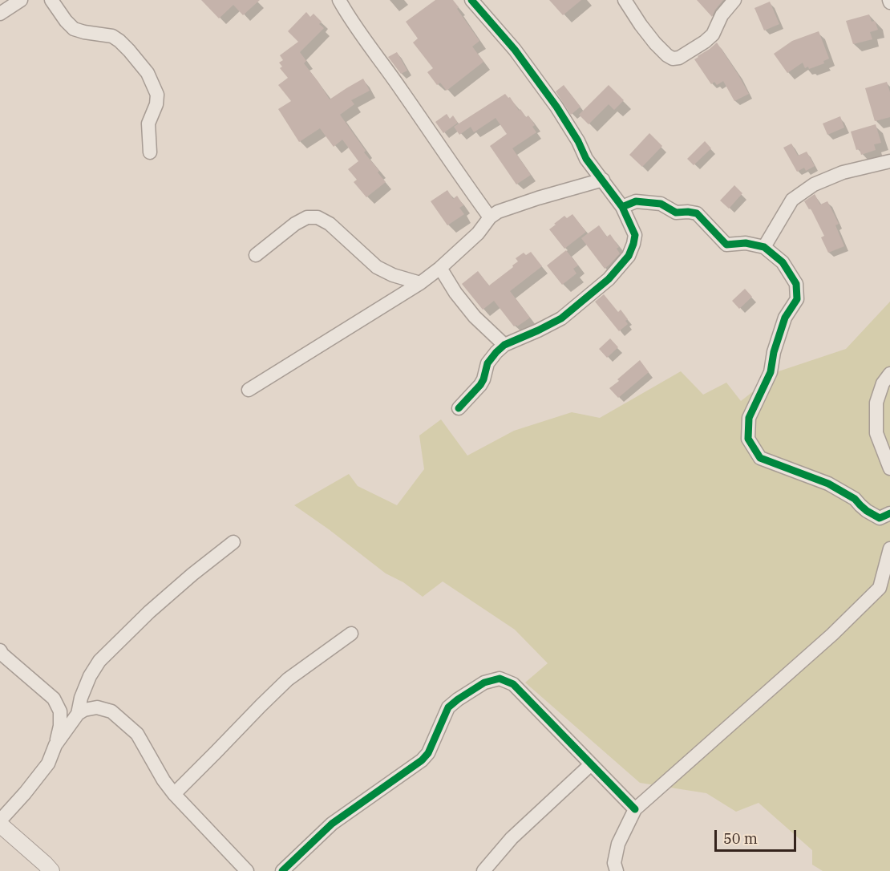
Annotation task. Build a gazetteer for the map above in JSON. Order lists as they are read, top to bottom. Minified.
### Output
{"scale_bar":"50 m"}
